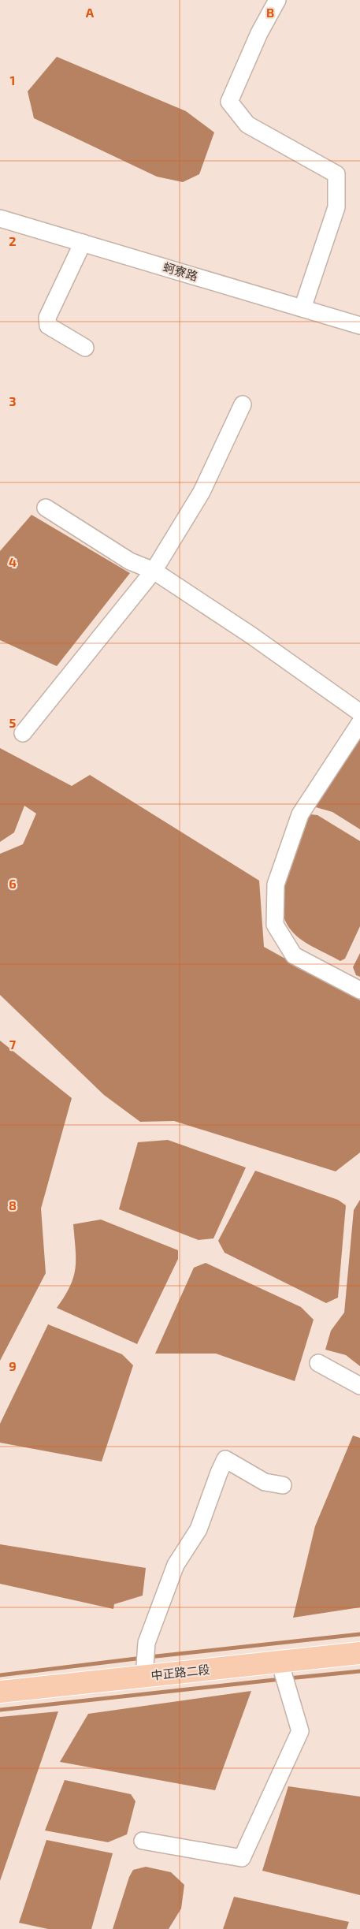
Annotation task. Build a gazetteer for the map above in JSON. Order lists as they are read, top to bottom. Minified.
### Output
{"streets":{"main road":["中正路二段"],"street":["蚵寮路"]},"grid":{"columns":["A","B"],"rows":["1","2","3","4","5","6","7","8","9"]}}
